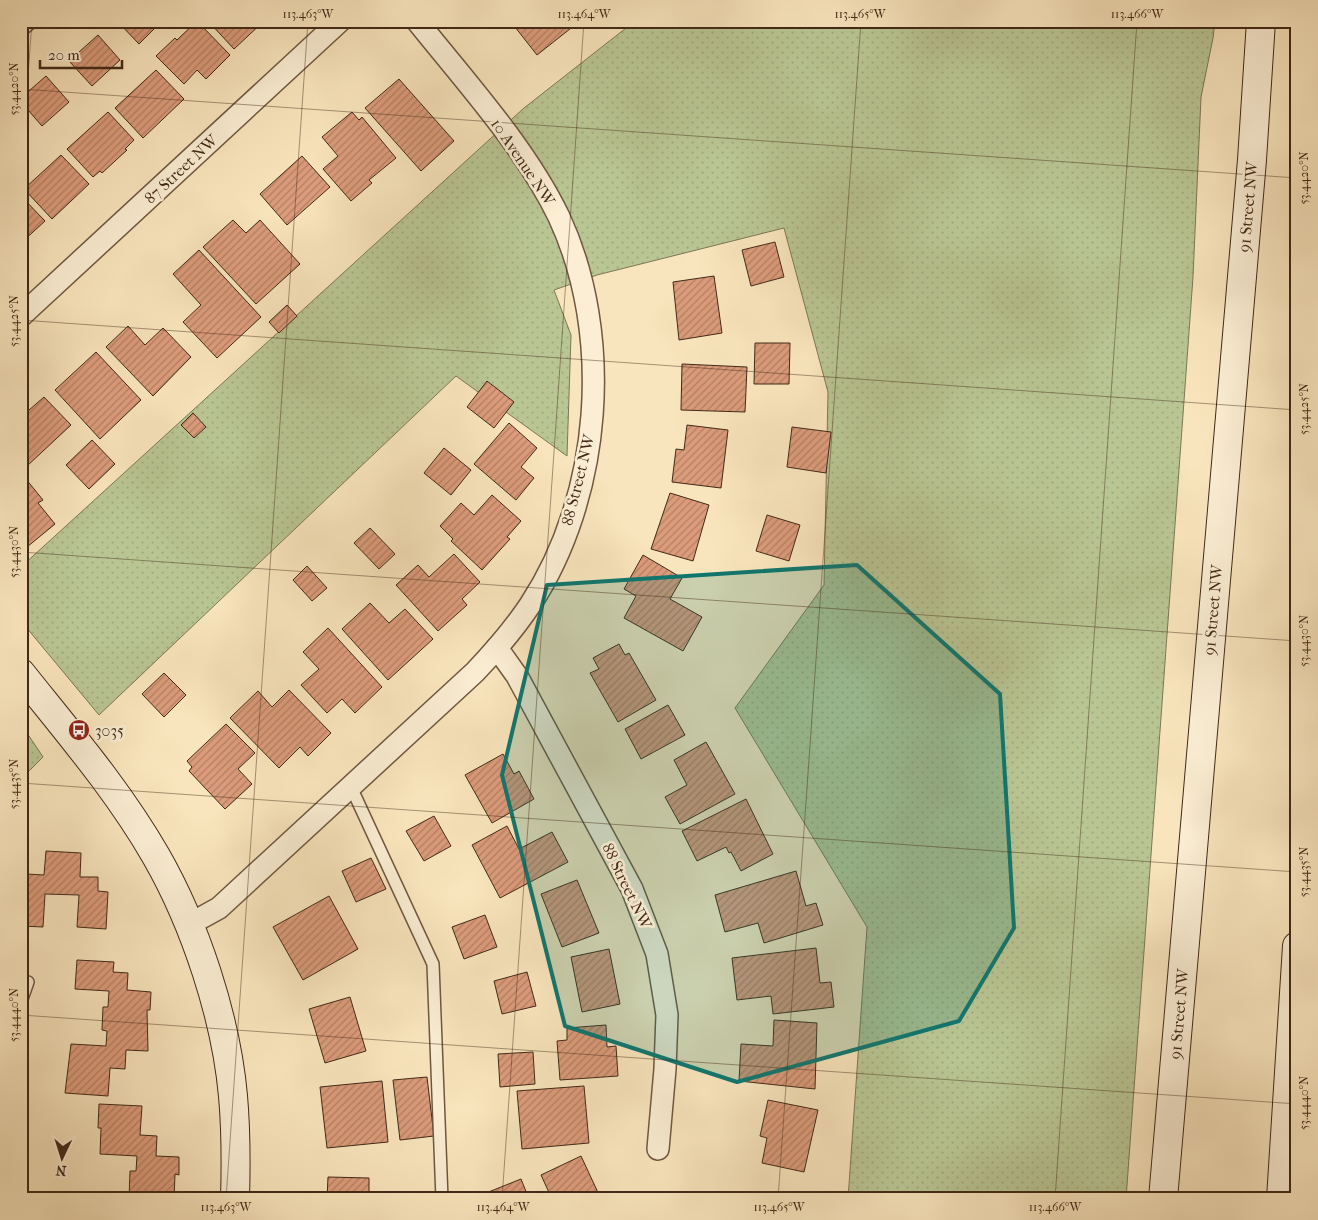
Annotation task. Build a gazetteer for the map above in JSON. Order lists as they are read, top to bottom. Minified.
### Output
{"streets":{"main road":["91 Street NW"],"street":["10 Avenue NW","87 Street NW","88 Street NW"]},"crossings":[["10 Avenue NW","88 Street NW"]],"places":{"bus stop":["3035"]},"scale_bar":"20 m","north":"bottom","coordinates":["113.463°W","113.464°W","113.465°W","113.466°W","53.4420°N","53.4425°N","53.4430°N","53.4435°N","53.4440°N"]}
